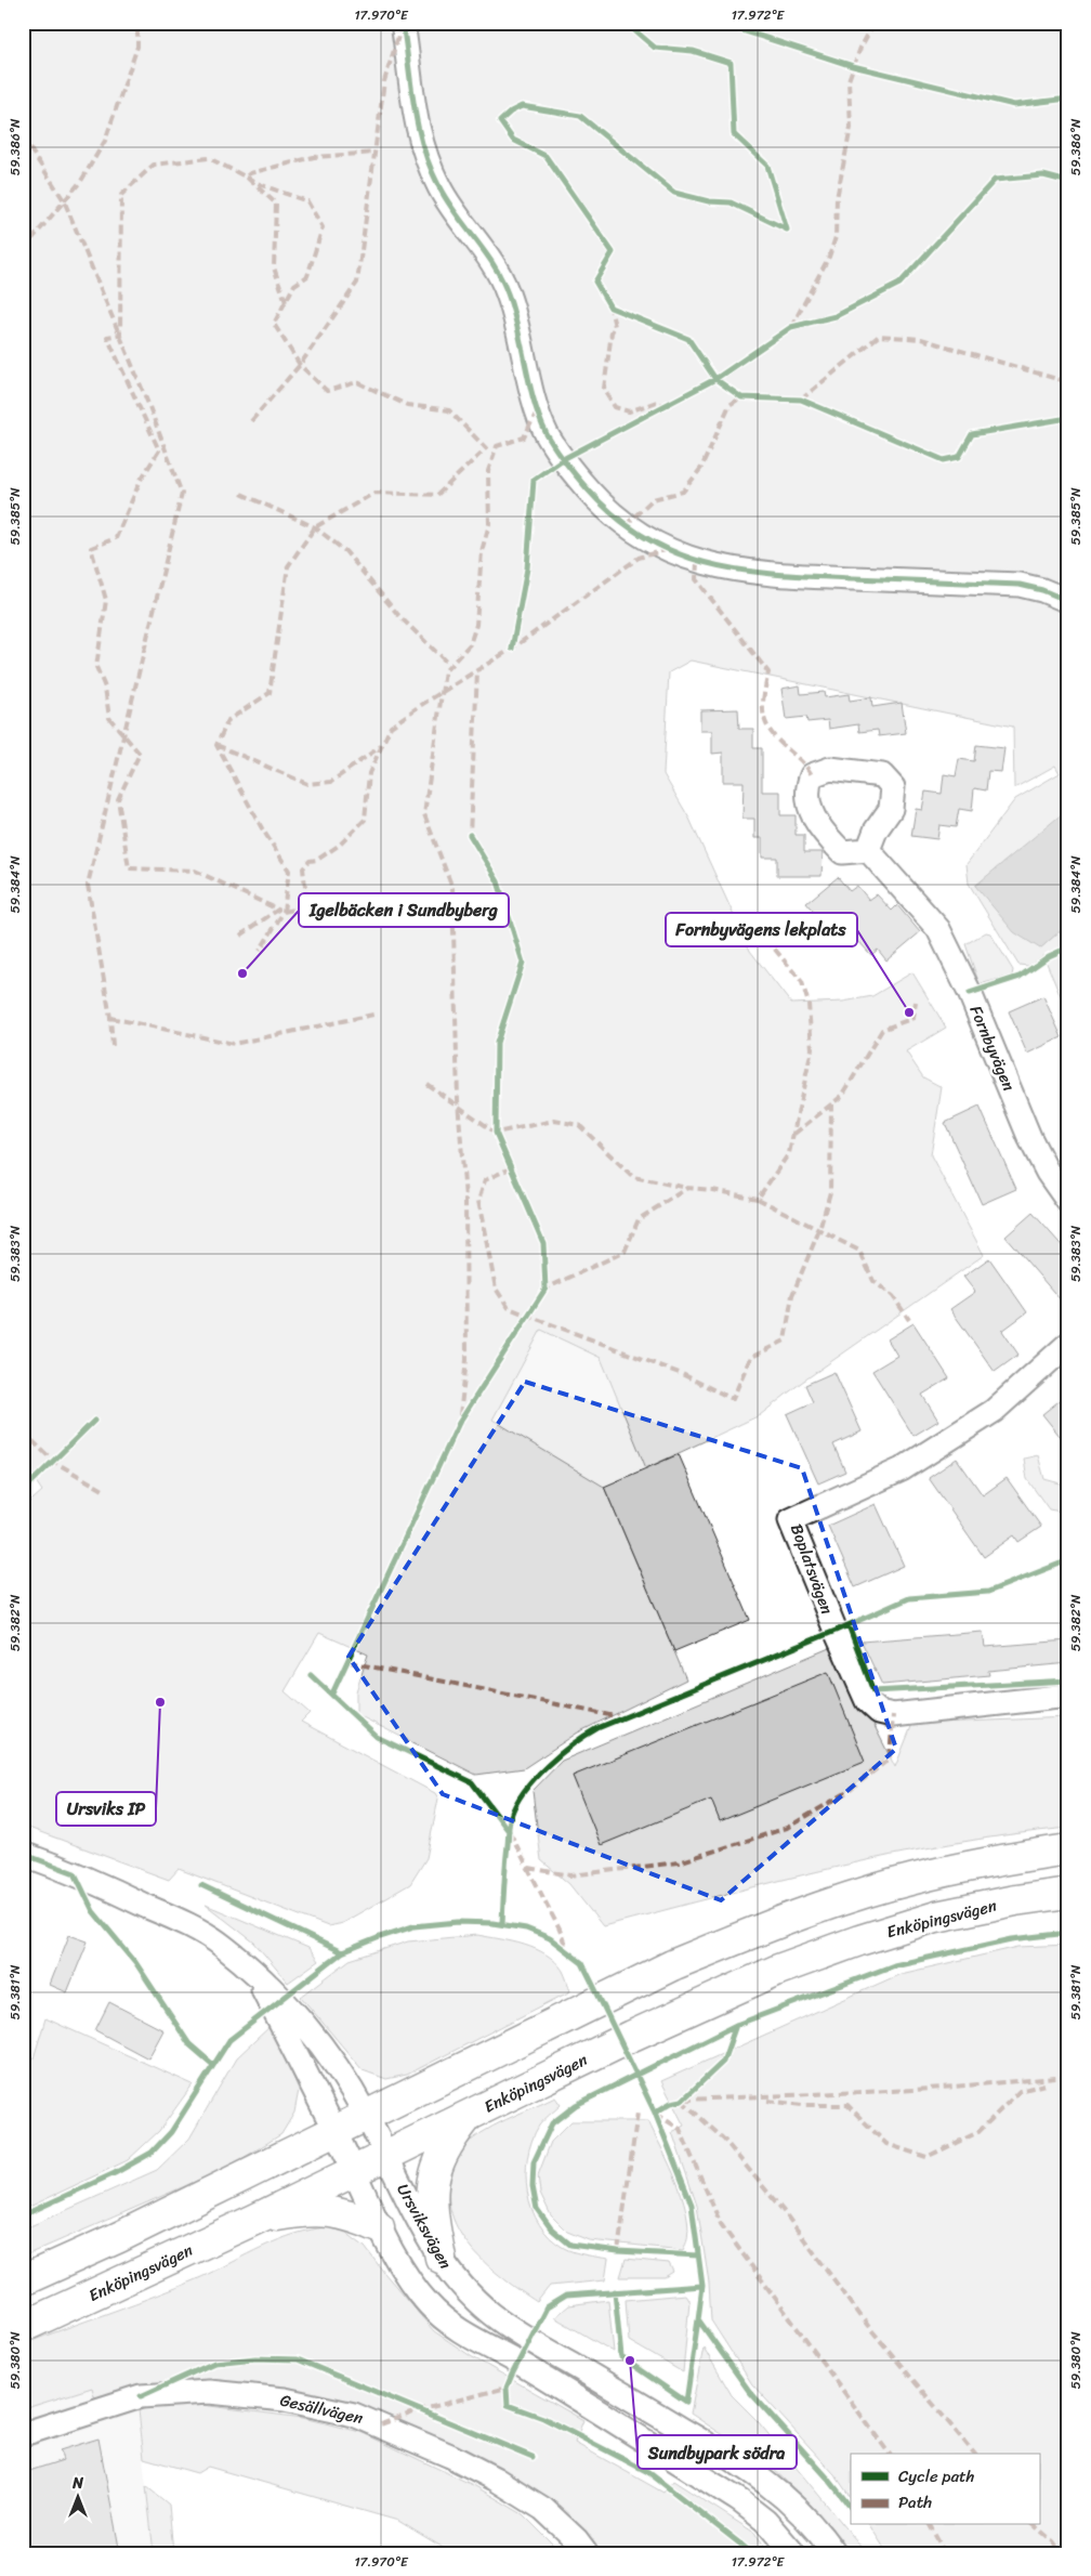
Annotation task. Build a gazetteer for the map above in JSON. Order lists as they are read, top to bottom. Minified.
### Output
{"streets":{"main road":["Enköpingsvägen"],"street":["Fornbyvägen","Boplatsvägen","Ursviksvägen","Gesällvägen"]},"crossings":[["Enköpingsvägen","Ursviksvägen"]],"places":["Igelbäcken i Sundbyberg","Fornbyvägens lekplats","Ursviks IP","Sundbypark södra"],"legend":["Cycle path","Path"],"north":"top","coordinates":["17.970°E","17.972°E","59.386°N","59.385°N","59.384°N","59.383°N","59.382°N","59.381°N","59.380°N"]}
